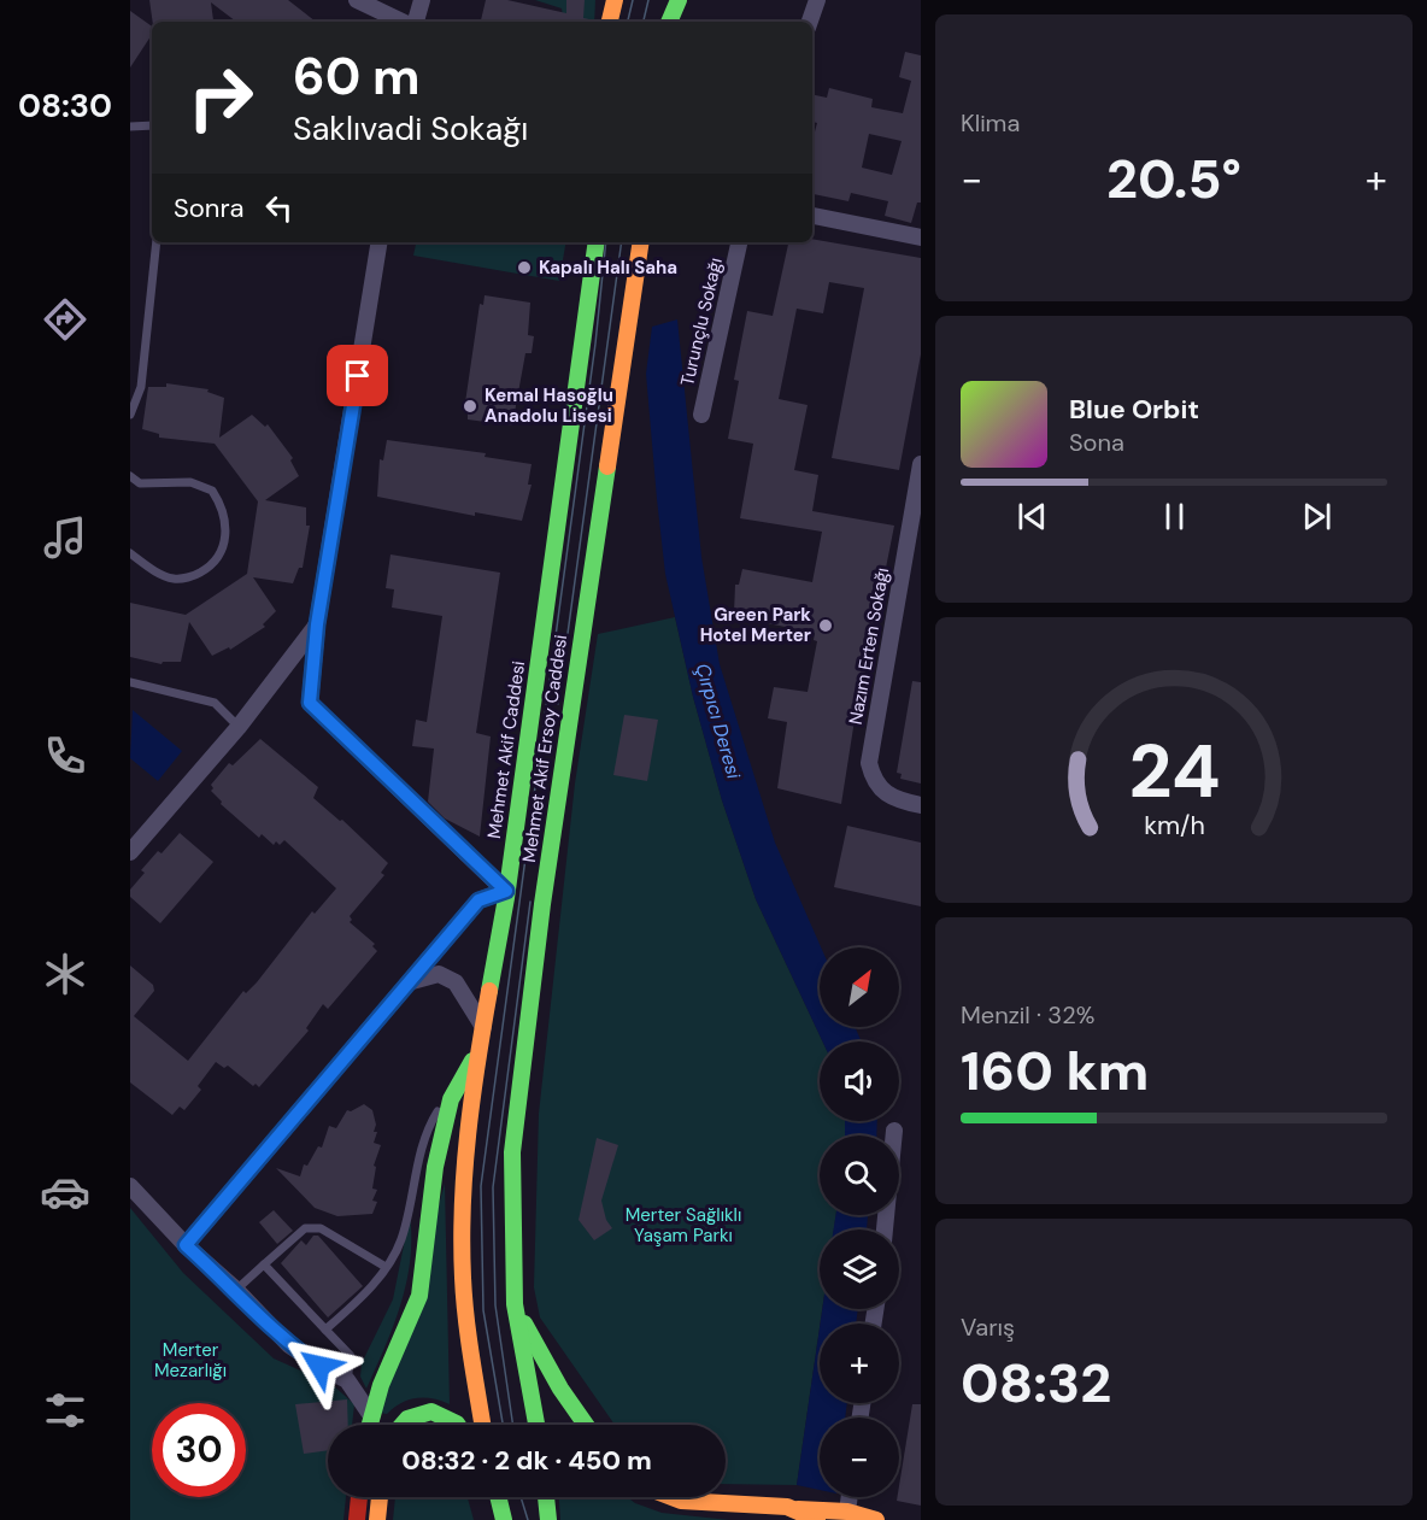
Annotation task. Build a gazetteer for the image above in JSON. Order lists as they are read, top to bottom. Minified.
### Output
{"streets":{"main road":["Mehmet Akif Ersoy Caddesi","Mehmet Akif Caddesi"],"street":["Turunçlu Sokağı","Nazım Erten Sokağı"]},"water":["Çırpıcı Deresi"],"parks":["Merter Sağlıklı Yaşam Parkı","Merter Mezarlığı"],"places":["Kapalı Halı Saha","Kemal Hasoğlu Anadolu Lisesi","Green Park Hotel Merter"],"north":"top right","page":{"tabs":"08:30","tile":["Klima",["Menzil · 32%","160 km"],["Varış","08:32"]],"turn":["60 m","Saklıvadi Sokağı"],"heat":["−","20.5°","+"],"then":"Sonra","song":["Blue Orbit","Sona"],"map_buttons":["+","−"],"limit":"30","trip":"08:32 · 2 dk · 450 m","gauge":["24","km/h"]}}
